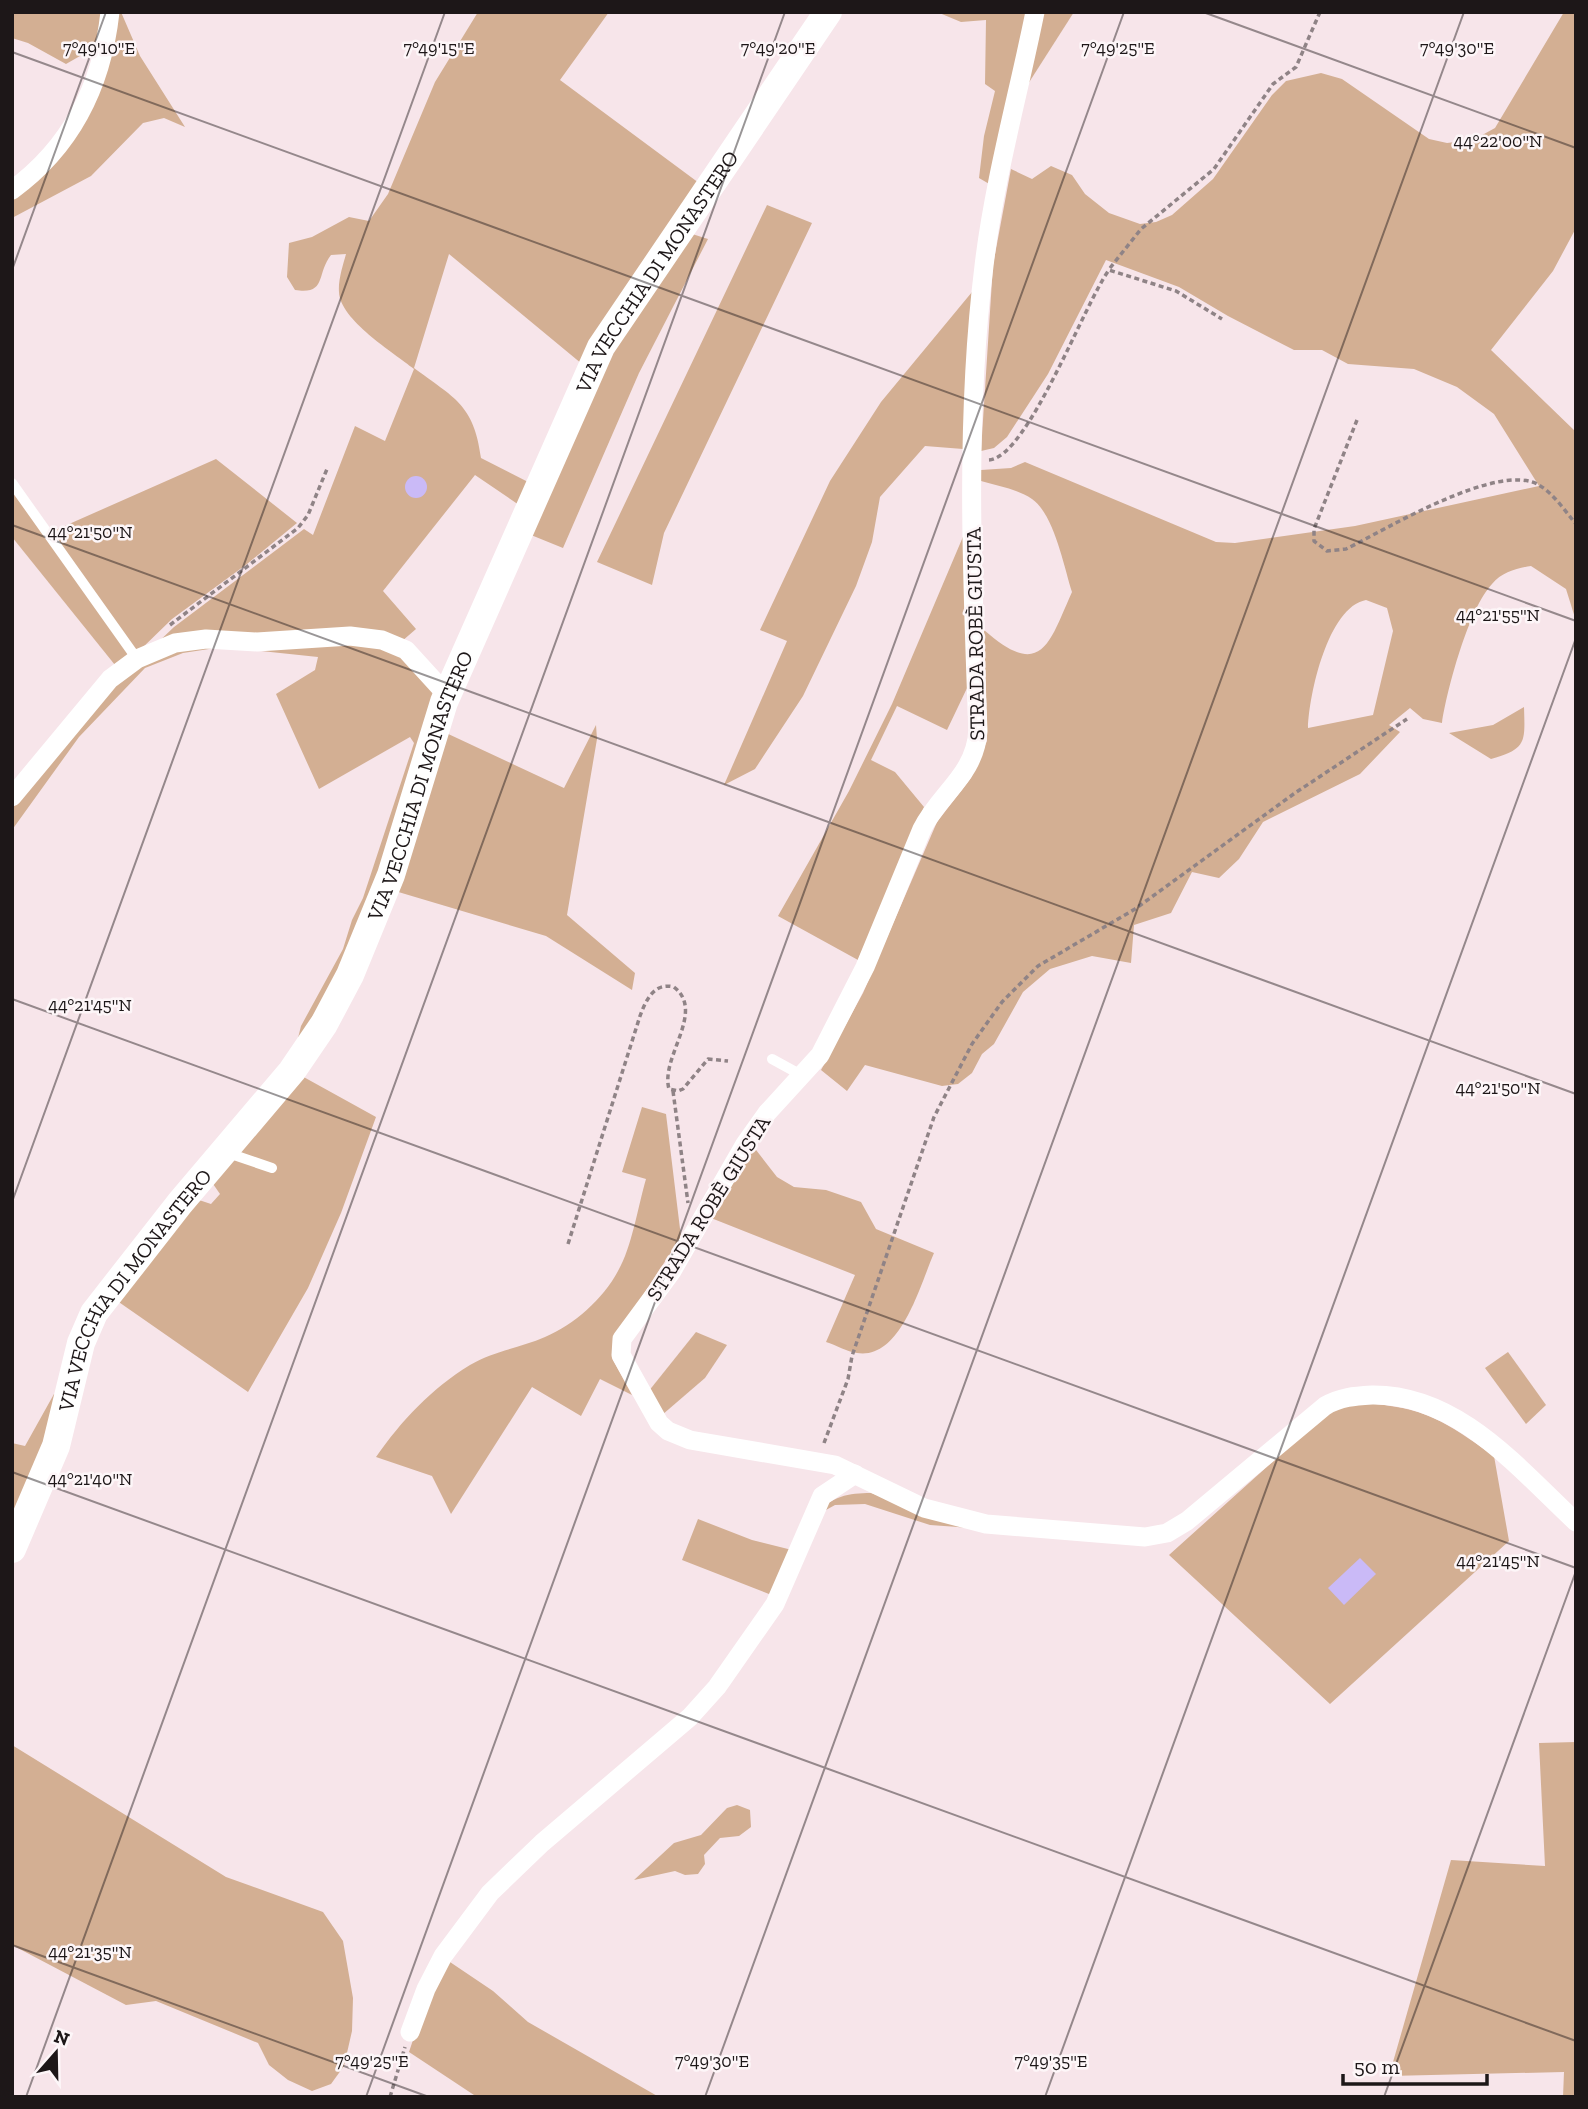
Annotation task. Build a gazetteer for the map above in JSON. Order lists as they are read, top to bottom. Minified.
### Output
{"streets":{"street":["VIA VECCHIA DI MONASTERO","STRADA ROBÈ GIUSTA"]},"scale_bar":"50 m","north":"top","coordinates":["7°49'10\"E","7°49'20\"E","7°49'25\"E","7°49'15\"E","7°49'30\"E","44°22'00\"N","44°21'50\"N","44°21'55\"N","44°21'45\"N","44°21'40\"N","44°21'35\"N","7°49'35\"E"]}
